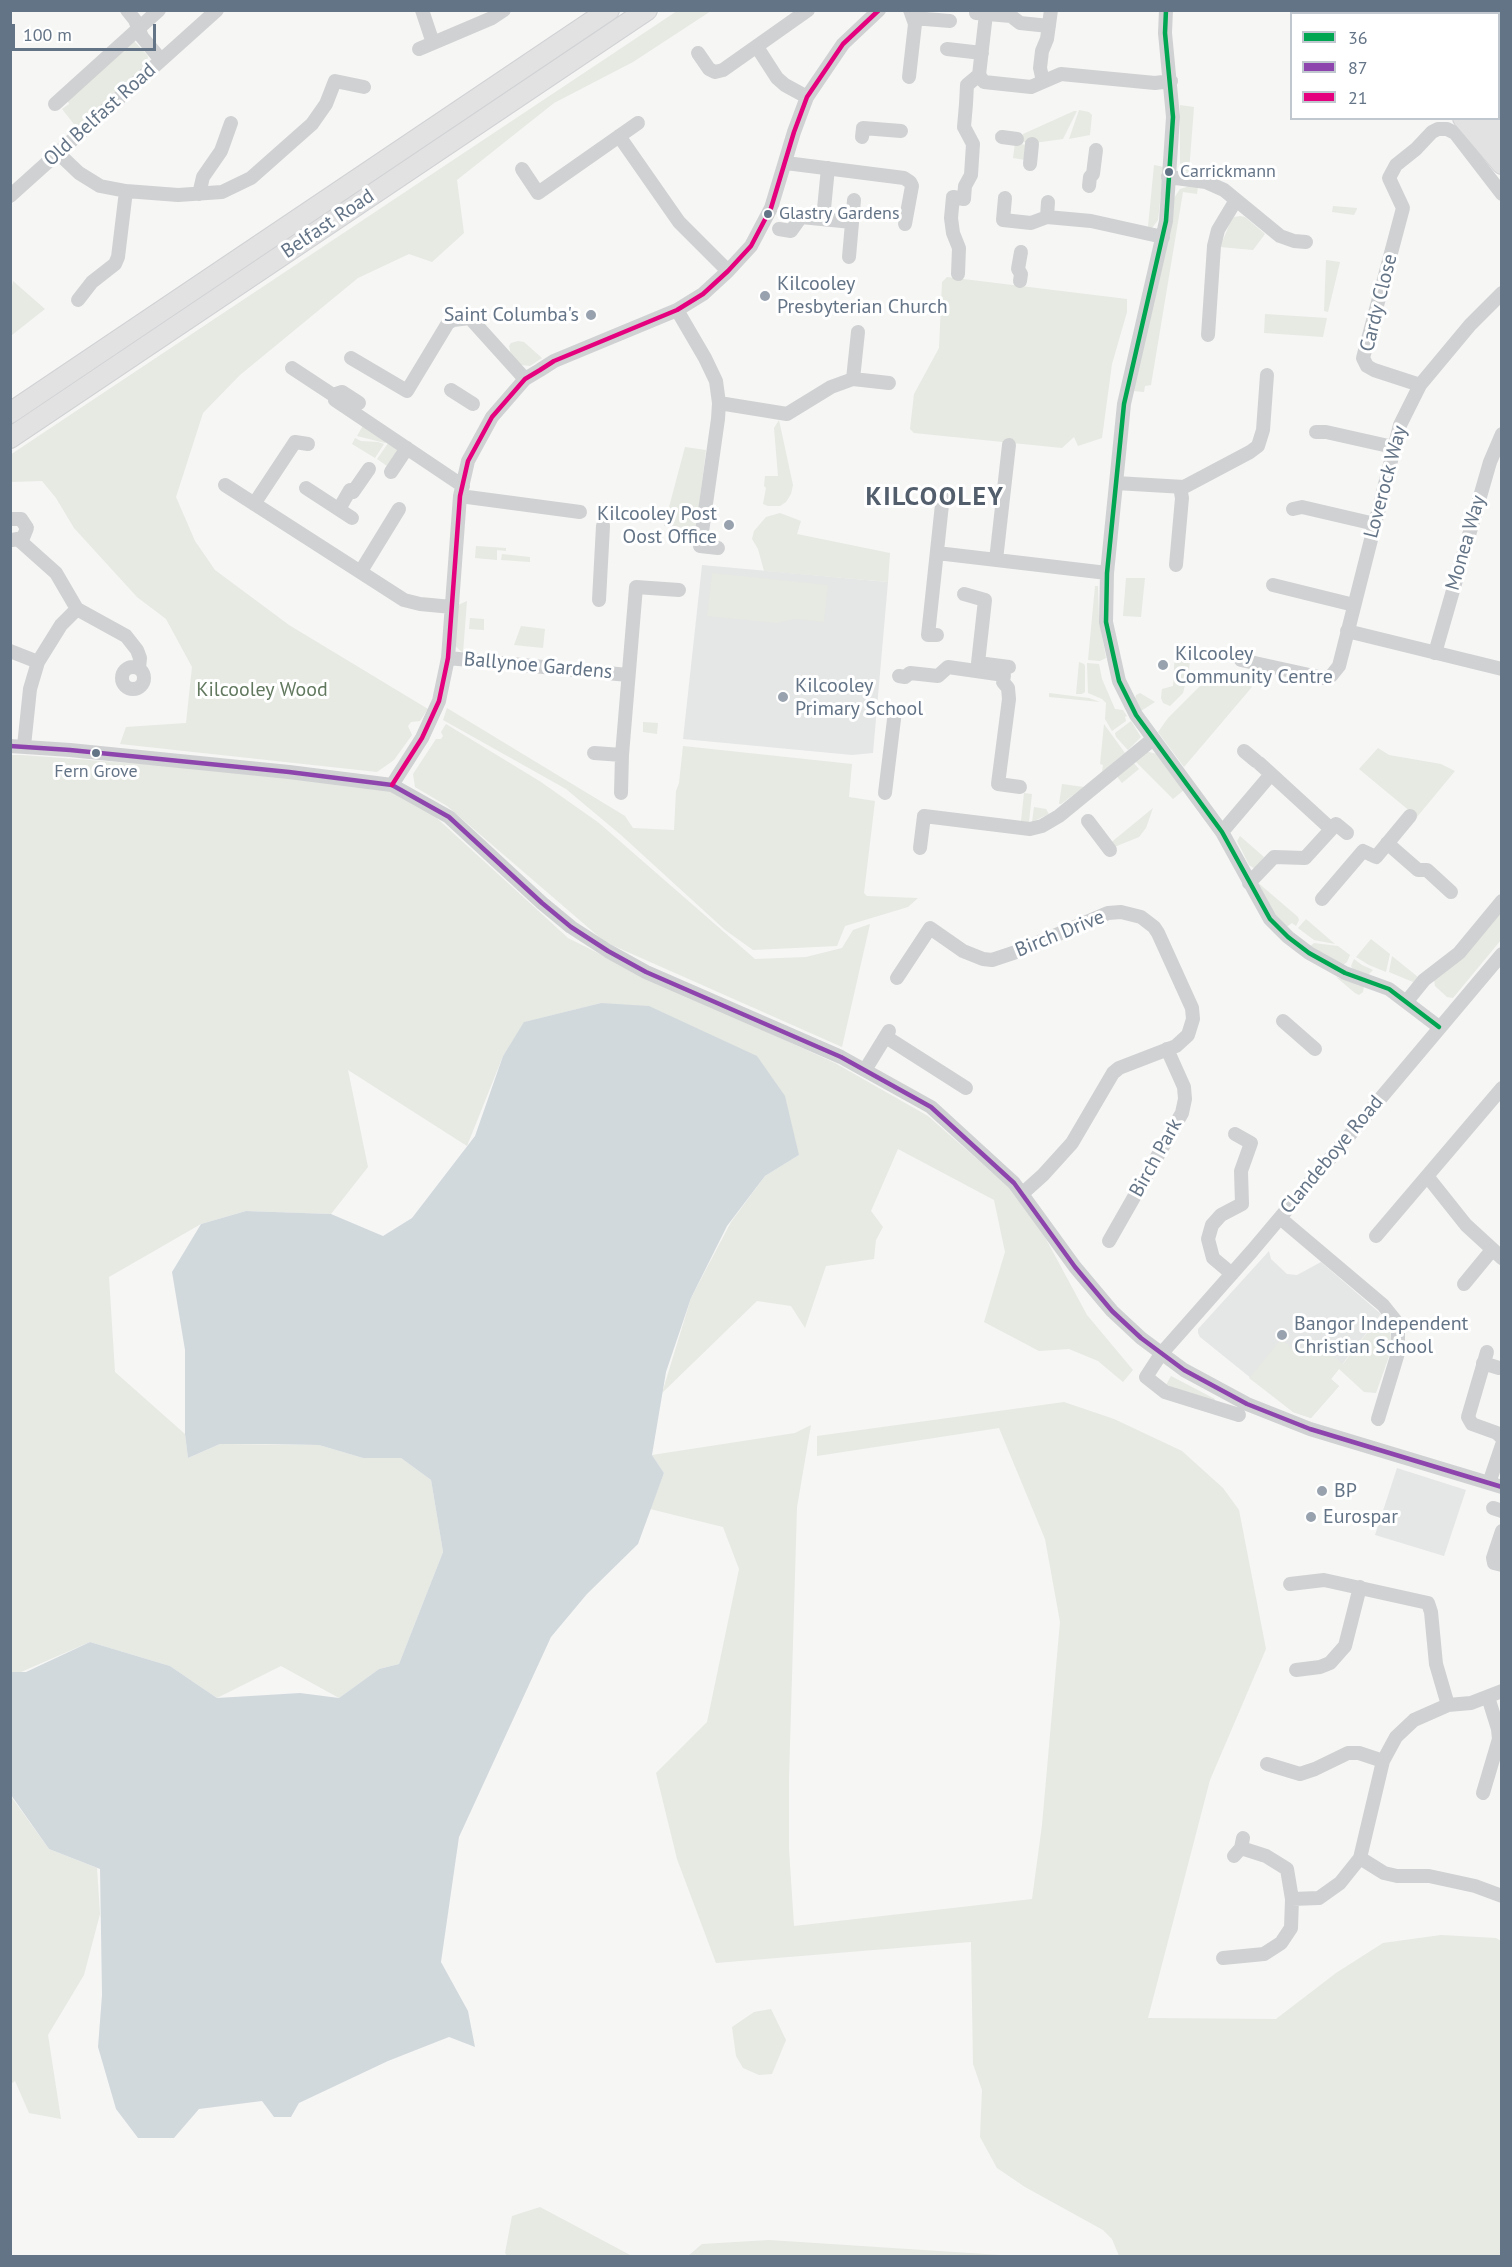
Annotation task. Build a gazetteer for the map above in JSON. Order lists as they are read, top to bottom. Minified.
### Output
{"streets":{"highway":["Belfast Road"],"street":["Old Belfast Road","Cardy Close","Loverock Way","Monea Way","Ballynoe Gardens","Birch Drive","Clandeboye Road","Birch Park"]},"crossings":[["Cardy Close","Loverock Way"],["Birch Drive","Birch Park"]],"districts":["KILCOOLEY"],"parks":["Kilcooley Wood"],"places":["Carrickmann","Glastry Gardens","Kilcooley Presbyterian Church","Saint Columba's","Kilcooley Post Oost Office","Kilcooley Community Centre","Kilcooley Primary School","Fern Grove","Bangor Independent Christian School","BP","Eurospar"],"lines":["transit line 36","transit line 21","transit line 87"],"legend":["36","87","21"],"scale_bar":"100 m"}
